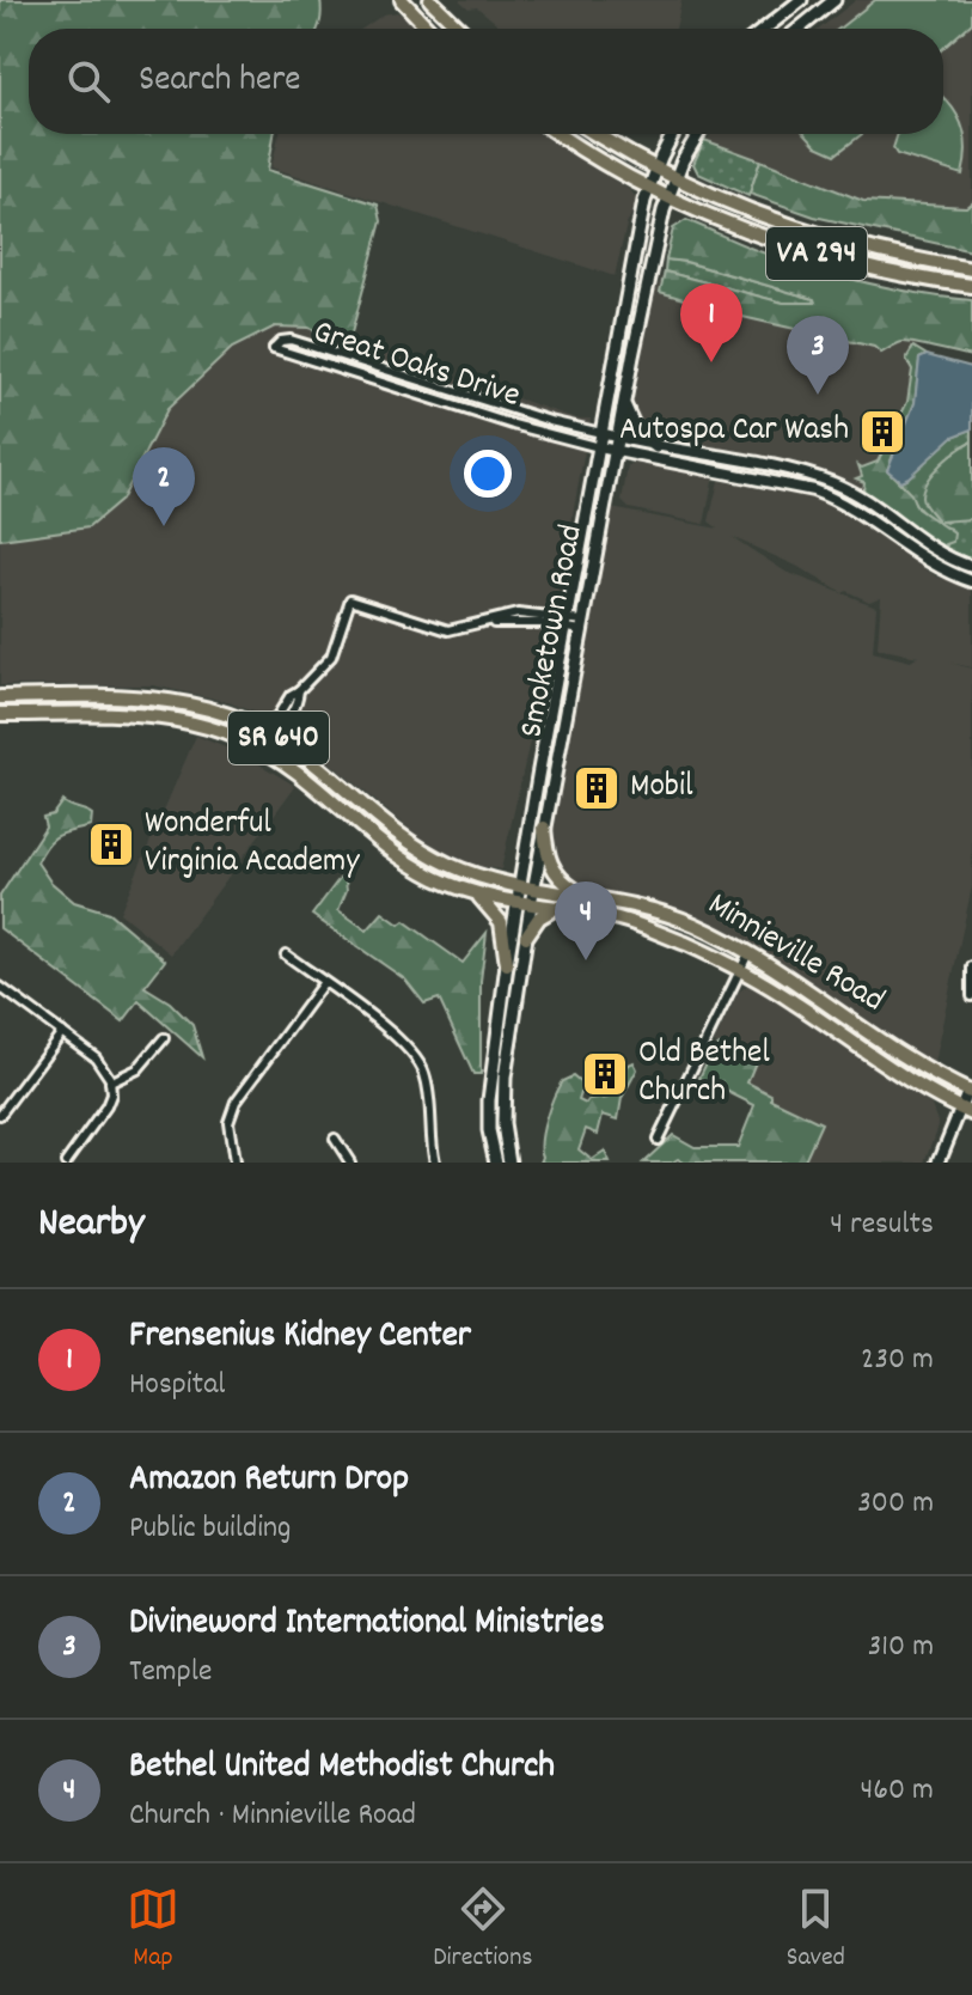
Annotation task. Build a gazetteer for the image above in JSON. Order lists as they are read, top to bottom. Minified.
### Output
{"streets":{"main road":["VA 294","Smoketown Road","SR 640","Minnieville Road"],"street":["Great Oaks Drive"]},"crossings":[["VA 294","Smoketown Road"],["Great Oaks Drive","Smoketown Road"],["Smoketown Road","Minnieville Road"]],"places":{"building":["Autospa Car Wash","Mobil","Wonderful Virginia Academy","Old Bethel Church"]},"page":{"search":"Search here","pins":["1","3","2","4"],"heading":["Nearby","4 results"],"list":[{"mark":"1","name":"Frensenius Kidney Center","note":"Hospital","value":"230 m"},{"mark":"2","name":"Amazon Return Drop","note":"Public building","value":"300 m"},{"mark":"3","name":"Divineword International Ministries","note":"Temple","value":"310 m"},{"mark":"4","name":"Bethel United Methodist Church","note":"Church · Minnieville Road","value":"460 m"}],"nav":["Map","Directions","Saved"]}}
